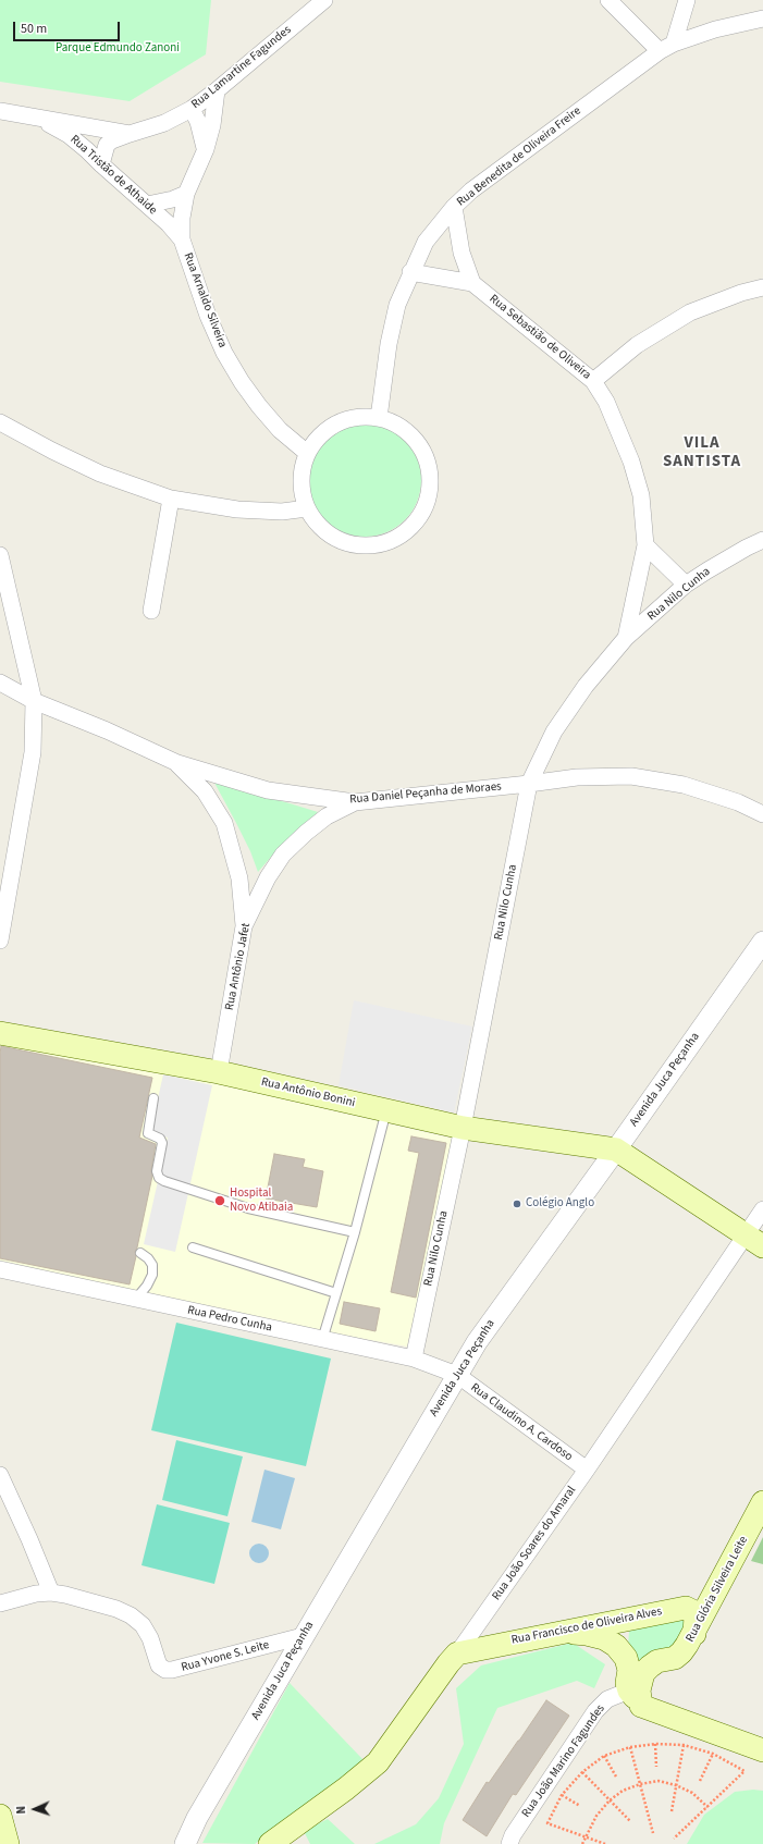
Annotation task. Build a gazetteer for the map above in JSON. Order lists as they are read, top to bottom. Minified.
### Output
{"streets":{"main road":["Rua Antônio Bonini","Rua João Soares do Amaral","Rua Glória Silveira Leite","Rua Francisco de Oliveira Alves"],"street":["Rua Lamartine Fagundes","Rua Benedita de Oliveira Freire","Rua Tristão de Athaide","Rua Arnaldo Silveira","Rua Sebastião de Oliveira","Rua Nilo Cunha","Rua Daniel Peçanha de Moraes","Rua Antônio Jafet","Avenida Juca Peçanha","Rua Pedro Cunha","Rua Claudino A. Cardoso","Rua Yvone S. Leite","Rua João Marino Fagundes"]},"crossings":[["Rua Lamartine Fagundes","Rua Tristão de Athaide"],["Rua Lamartine Fagundes","Rua Arnaldo Silveira"],["Rua Benedita de Oliveira Freire","Rua Arnaldo Silveira"],["Rua Benedita de Oliveira Freire","Rua Sebastião de Oliveira"],["Rua Tristão de Athaide","Rua Arnaldo Silveira"],["Rua Sebastião de Oliveira","Rua Nilo Cunha"],["Rua Nilo Cunha","Rua Daniel Peçanha de Moraes"],["Rua Nilo Cunha","Rua Antônio Bonini"],["Rua Nilo Cunha","Rua Pedro Cunha"],["Rua Daniel Peçanha de Moraes","Rua Antônio Jafet"],["Rua Antônio Jafet","Rua Antônio Bonini"],["Avenida Juca Peçanha","Rua Antônio Bonini"],["Avenida Juca Peçanha","Rua Pedro Cunha"],["Avenida Juca Peçanha","Rua Claudino A. Cardoso"],["Avenida Juca Peçanha","Rua Yvone S. Leite"],["Rua Pedro Cunha","Rua Claudino A. Cardoso"],["Rua Claudino A. Cardoso","Rua João Soares do Amaral"],["Rua João Soares do Amaral","Rua Francisco de Oliveira Alves"],["Rua Glória Silveira Leite","Rua Francisco de Oliveira Alves"]],"districts":["VILA SANTISTA"],"parks":["Parque Edmundo Zanoni"],"places":["Hospital Novo Atibaia","Colégio Anglo"],"scale_bar":"50 m","north":"left"}
